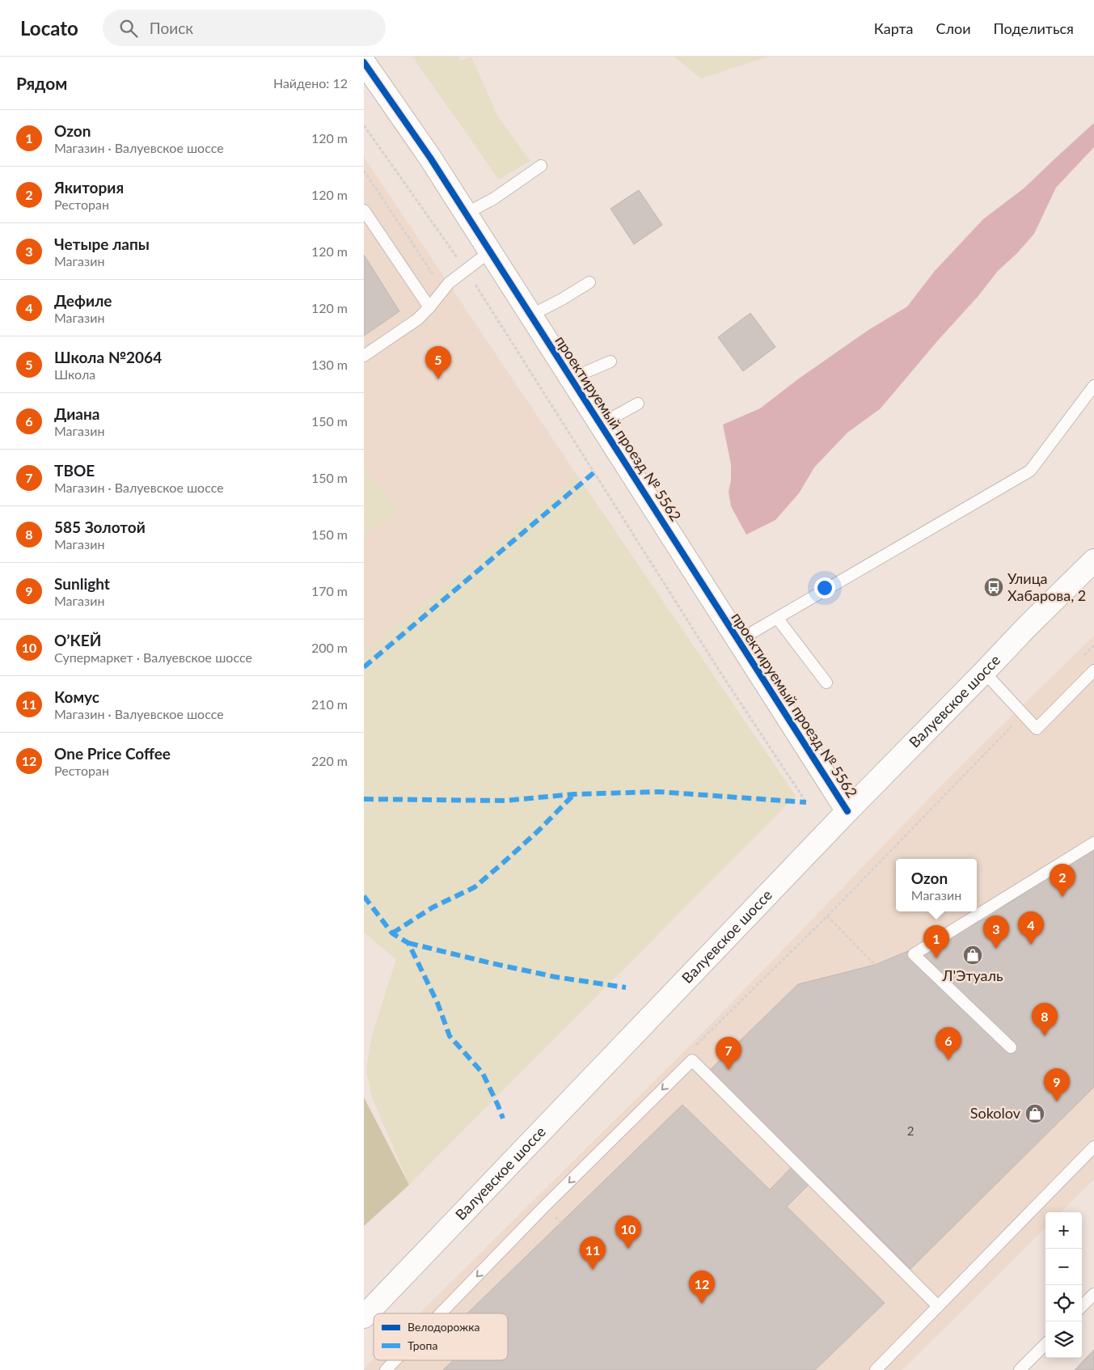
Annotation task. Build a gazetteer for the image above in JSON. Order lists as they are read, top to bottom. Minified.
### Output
{"streets":{"main road":["проектируемый проезд № 5562","Валуевское шоссе"]},"crossings":[["проектируемый проезд № 5562","Валуевское шоссе"]],"places":{"bus stop":["Улица Хабарова, 2"],"shop":["Л'Этуаль","Sokolov"]},"house_numbers":["2"],"legend":["Велодорожка","Тропа"],"page":{"header":"Locato","search":"Поиск","nav":["Карта","Слои","Поделиться"],"heading":["Рядом","Найдено: 12"],"list":[{"mark":"1","name":"Ozon","note":"Магазин · Валуевское шоссе","value":"120 m"},{"mark":"2","name":"Якитория","note":"Ресторан","value":"120 m"},{"mark":"3","name":"Четыре лапы","note":"Магазин","value":"120 m"},{"mark":"4","name":"Дефиле","note":"Магазин","value":"120 m"},{"mark":"5","name":"Школа №2064","note":"Школа","value":"130 m"},{"mark":"6","name":"Диана","note":"Магазин","value":"150 m"},{"mark":"7","name":"ТВОЕ","note":"Магазин · Валуевское шоссе","value":"150 m"},{"mark":"8","name":"585 Золотой","note":"Магазин","value":"150 m"},{"mark":"9","name":"Sunlight","note":"Магазин","value":"170 m"},{"mark":"10","name":"О’КЕЙ","note":"Супермаркет · Валуевское шоссе","value":"200 m"},{"mark":"11","name":"Комус","note":"Магазин · Валуевское шоссе","value":"210 m"},{"mark":"12","name":"One Price Coffee","note":"Ресторан","value":"220 m"}],"pins":["5","2","4","3","1","8","6","7","9","10","11","12"],"popup":["Ozon","Магазин"],"map_buttons":["+","−"]}}
